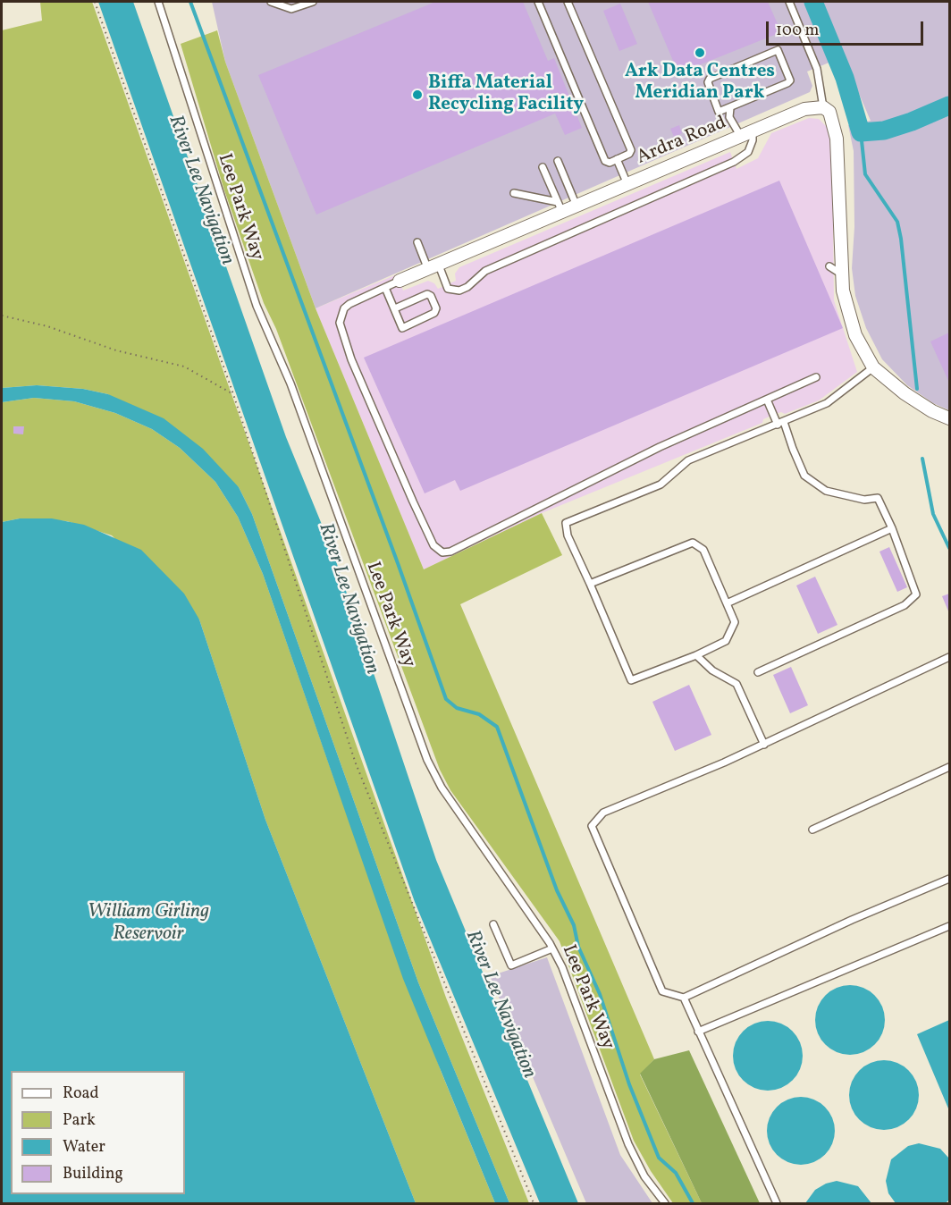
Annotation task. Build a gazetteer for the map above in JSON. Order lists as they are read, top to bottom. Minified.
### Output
{"streets":{"street":["Ardra Road"],"lane":["Lee Park Way"]},"water":["River Lee Navigation","William Girling Reservoir"],"places":["Ark Data Centres Meridian Park","Biffa Material Recycling Facility"],"legend":["Road","Park","Water","Building"],"scale_bar":"100 m"}
